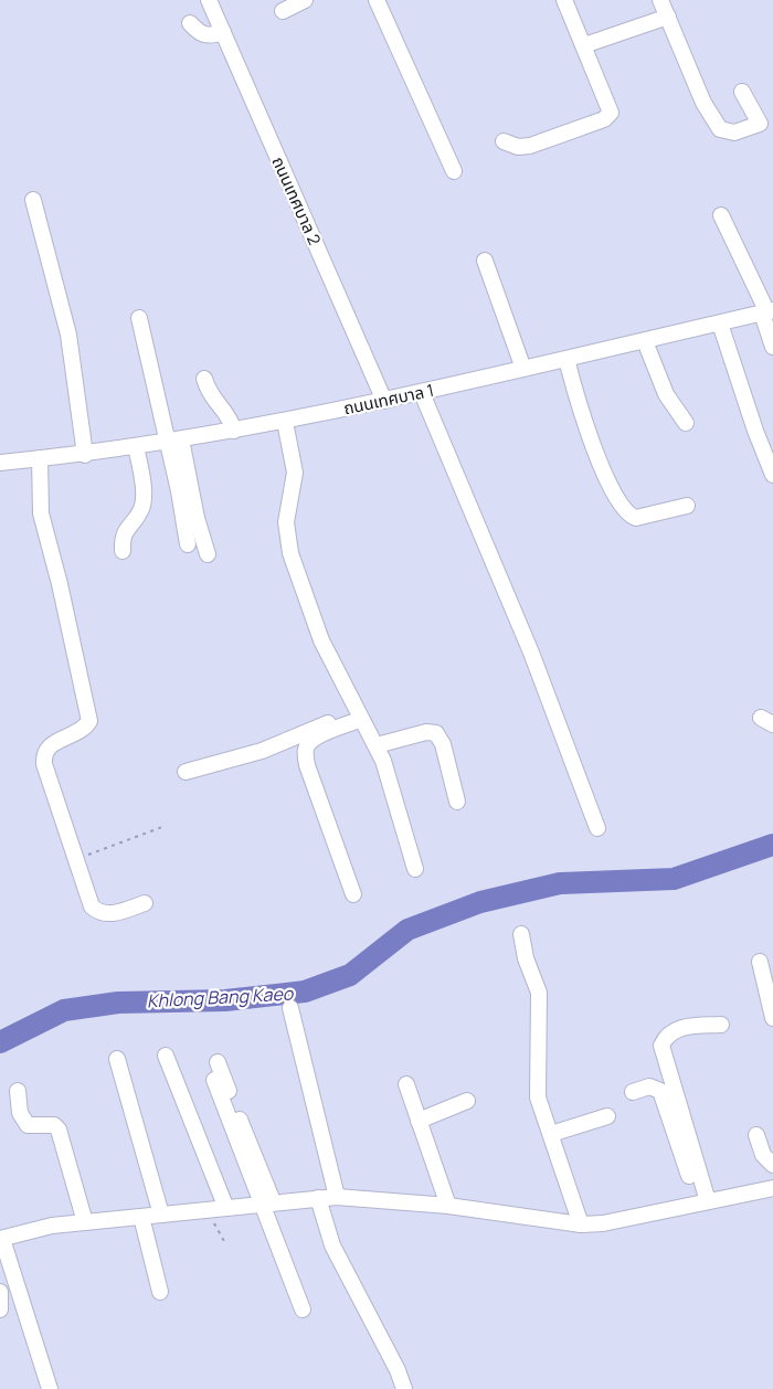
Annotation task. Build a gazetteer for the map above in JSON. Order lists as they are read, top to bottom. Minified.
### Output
{"streets":{"street":["ถนนเทศบาล 2","ถนนเทศบาล 1"]},"crossings":[["ถนนเทศบาล 2","ถนนเทศบาล 1"]],"water":["Khlong Bang Kaeo"]}
